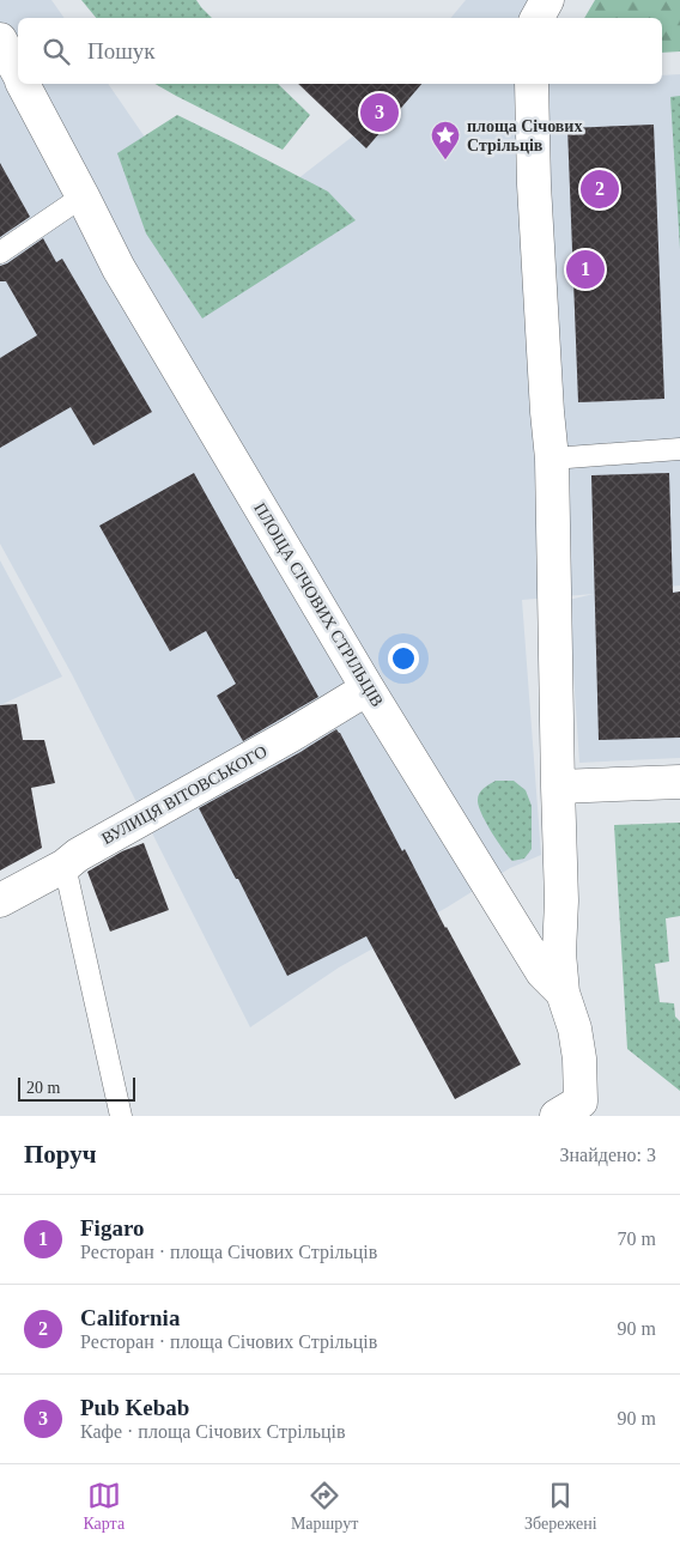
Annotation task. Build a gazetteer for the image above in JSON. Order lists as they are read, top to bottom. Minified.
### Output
{"streets":{"street":["ПЛОЩА СІЧОВИХ СТРІЛЬЦІВ","ВУЛИЦЯ ВІТОВСЬКОГО"]},"crossings":[["ПЛОЩА СІЧОВИХ СТРІЛЬЦІВ","ВУЛИЦЯ ВІТОВСЬКОГО"]],"places":{"place":["площа Січових Стрільців"]},"scale_bar":"20 m","page":{"search":"Пошук","pins":["3","2","1"],"scale":"20 m","heading":["Поруч","Знайдено: 3"],"list":[{"mark":"1","name":"Figaro","note":"Ресторан · площа Січових Стрільців","value":"70 m"},{"mark":"2","name":"California","note":"Ресторан · площа Січових Стрільців","value":"90 m"},{"mark":"3","name":"Pub Kebab","note":"Кафе · площа Січових Стрільців","value":"90 m"}],"nav":["Карта","Маршрут","Збережені"]}}
